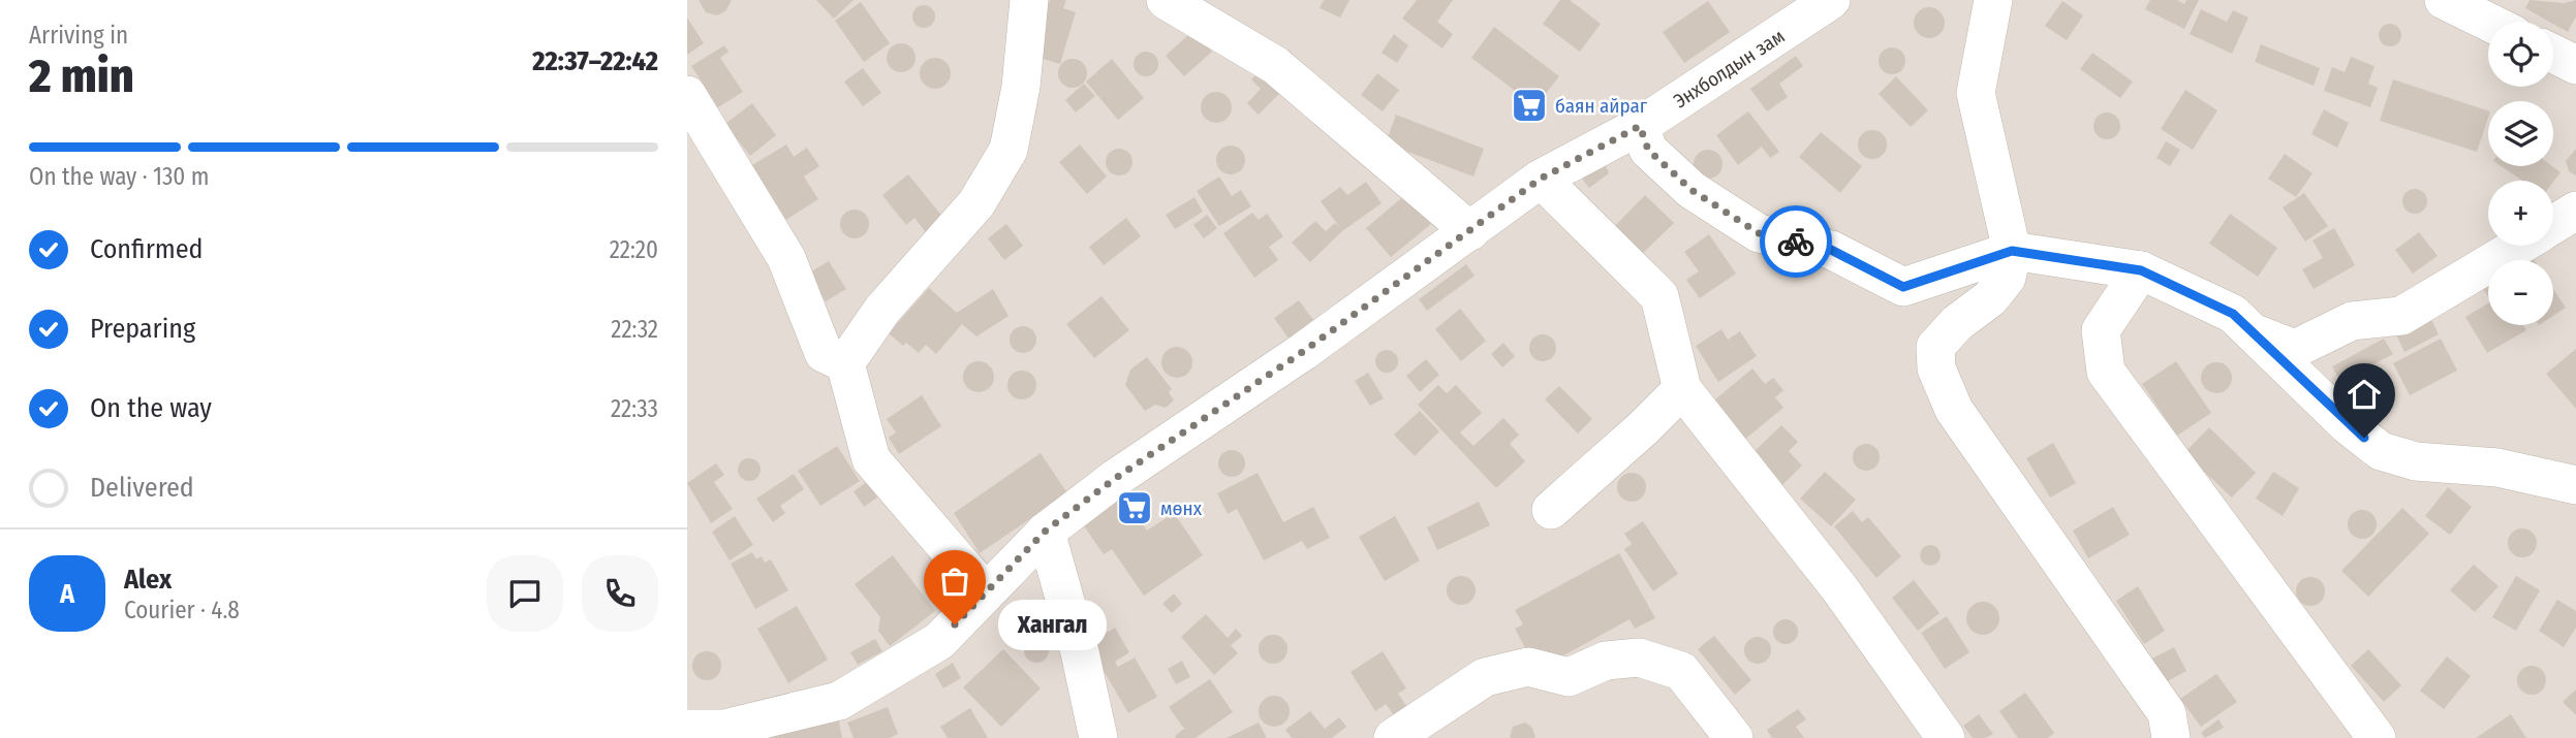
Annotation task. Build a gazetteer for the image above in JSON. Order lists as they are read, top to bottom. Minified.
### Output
{"streets":{"street":["Энхболдын зам"]},"places":{"supermarket":["баян айраг","мөнх"],"other":["Хангал"]},"page":{"heading":["2 min","Arriving in","22:37–22:42"],"panel":["Alex","Courier · 4.8"],"map_buttons":["+","−"],"bar":"On the way · 130 m","list":[["Confirmed","22:20"],["Preparing","22:32"],["On the way","22:33"],"Delivered"],"round":"A","bubble":"Хангал"}}
